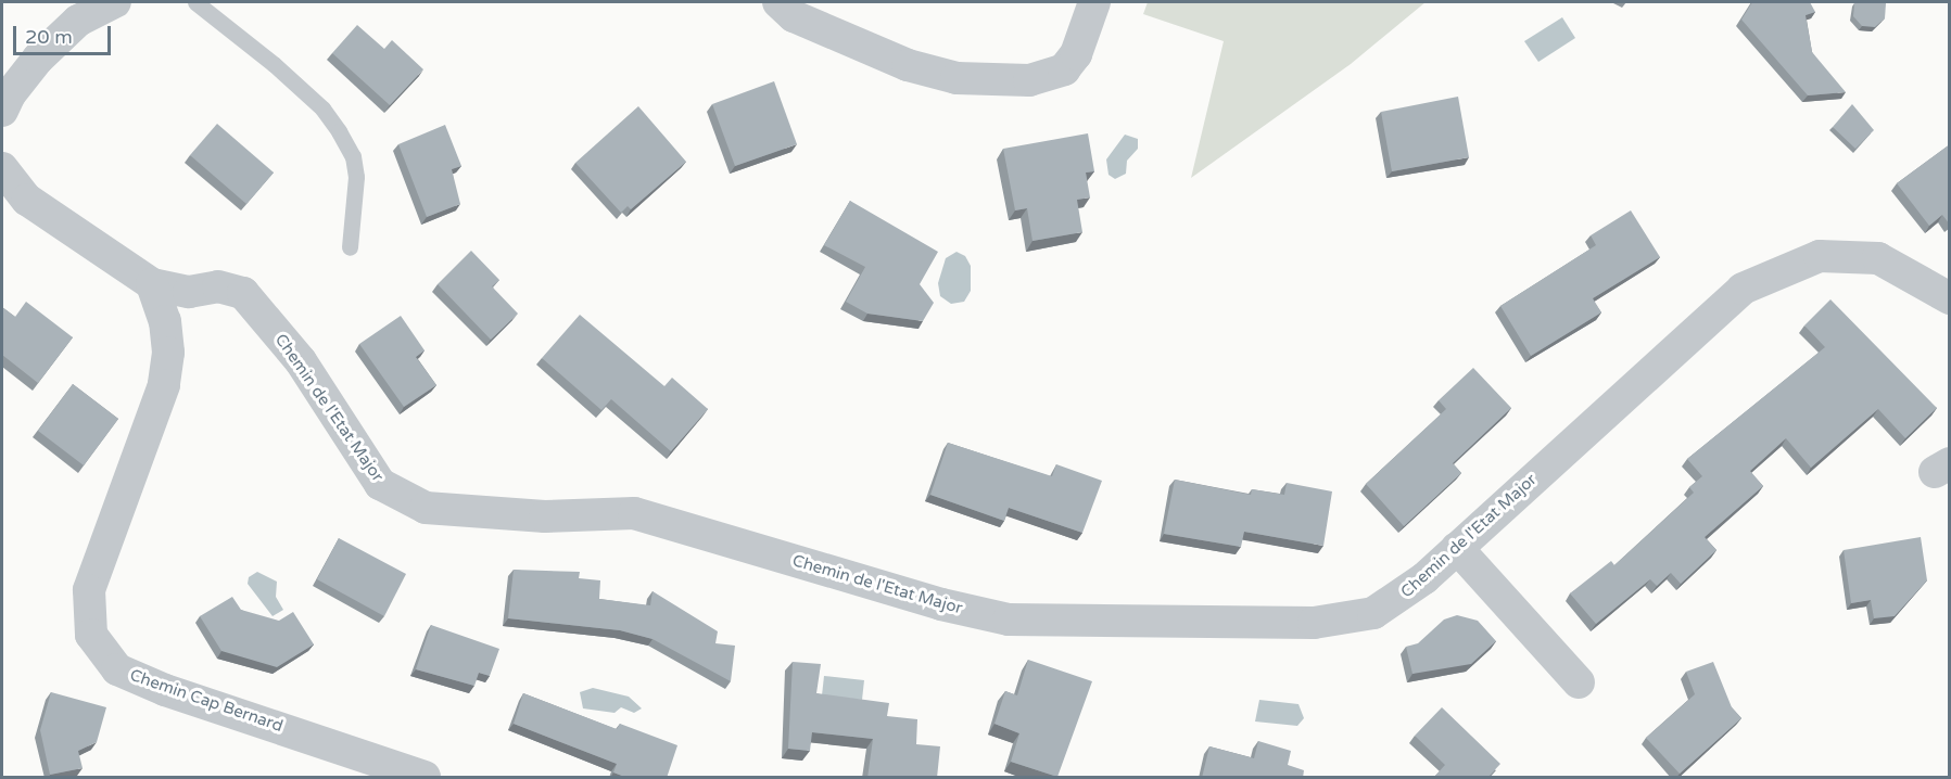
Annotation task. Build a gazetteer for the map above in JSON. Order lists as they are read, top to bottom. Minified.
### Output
{"streets":{"street":["Chemin de l'Etat Major","Chemin Cap Bernard"]},"crossings":[["Chemin de l'Etat Major","Chemin Cap Bernard"]],"scale_bar":"20 m"}
